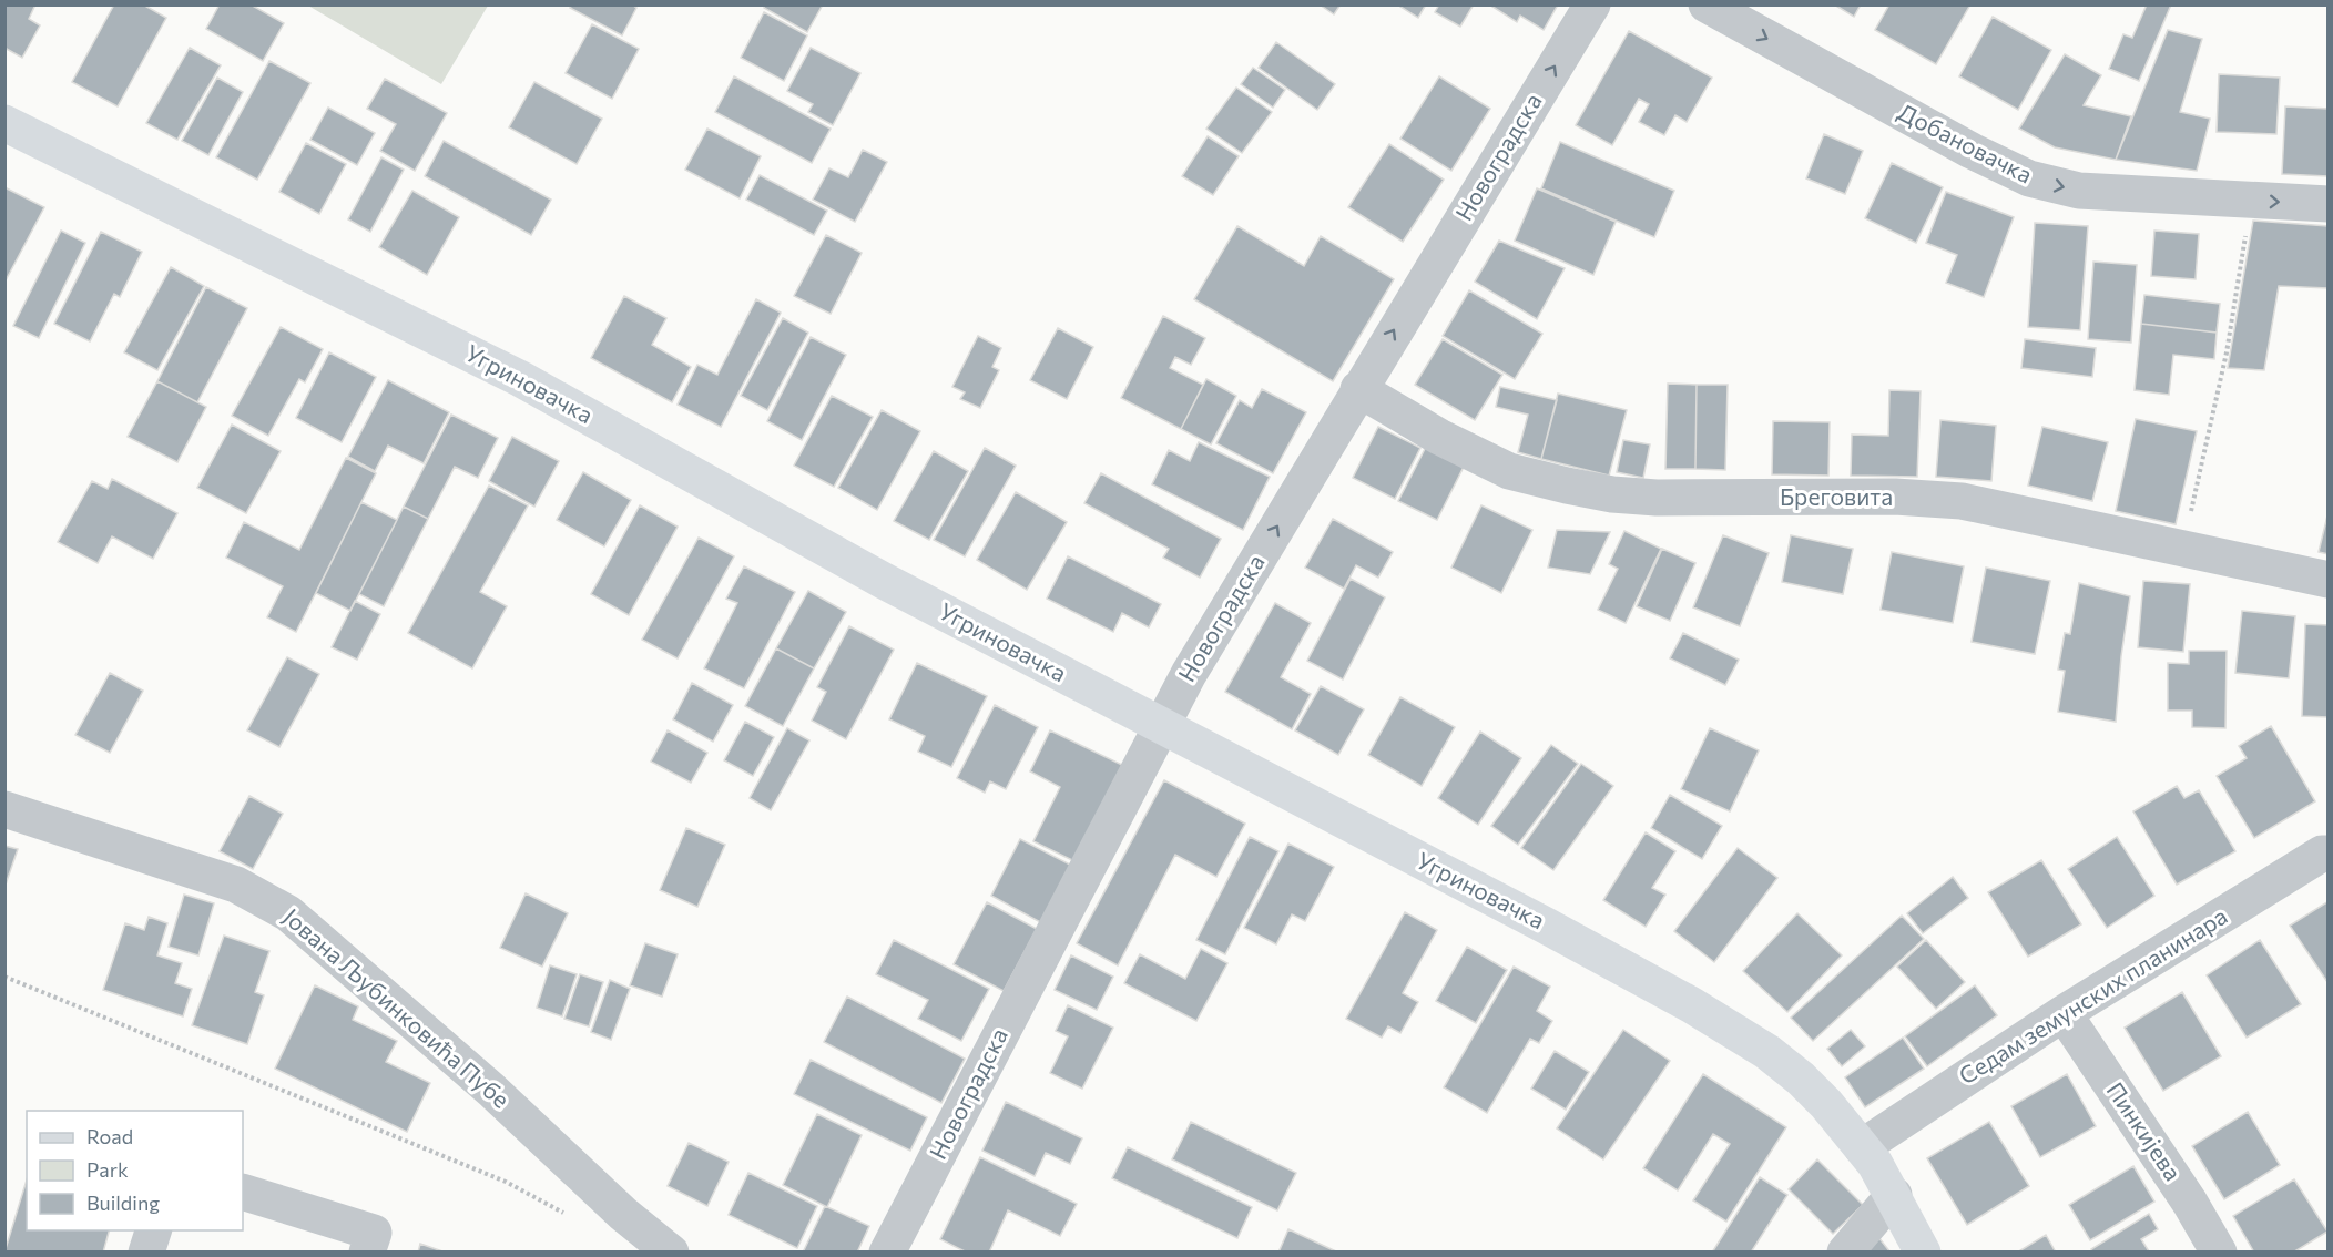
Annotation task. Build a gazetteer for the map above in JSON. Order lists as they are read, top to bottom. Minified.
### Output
{"streets":{"main road":["Угриновачка"],"street":["Добановачка","Новоградска","Бреговита","Седам земунских планинара","Јована Љубинковића Пубе","Пинкијева"]},"crossings":[["Новоградска","Угриновачка"],["Новоградска","Бреговита"],["Угриновачка","Седам земунских планинара"],["Седам земунских планинара","Пинкијева"]],"one_way":["Добановачка","Новоградска"],"legend":["Road","Park","Building"]}
